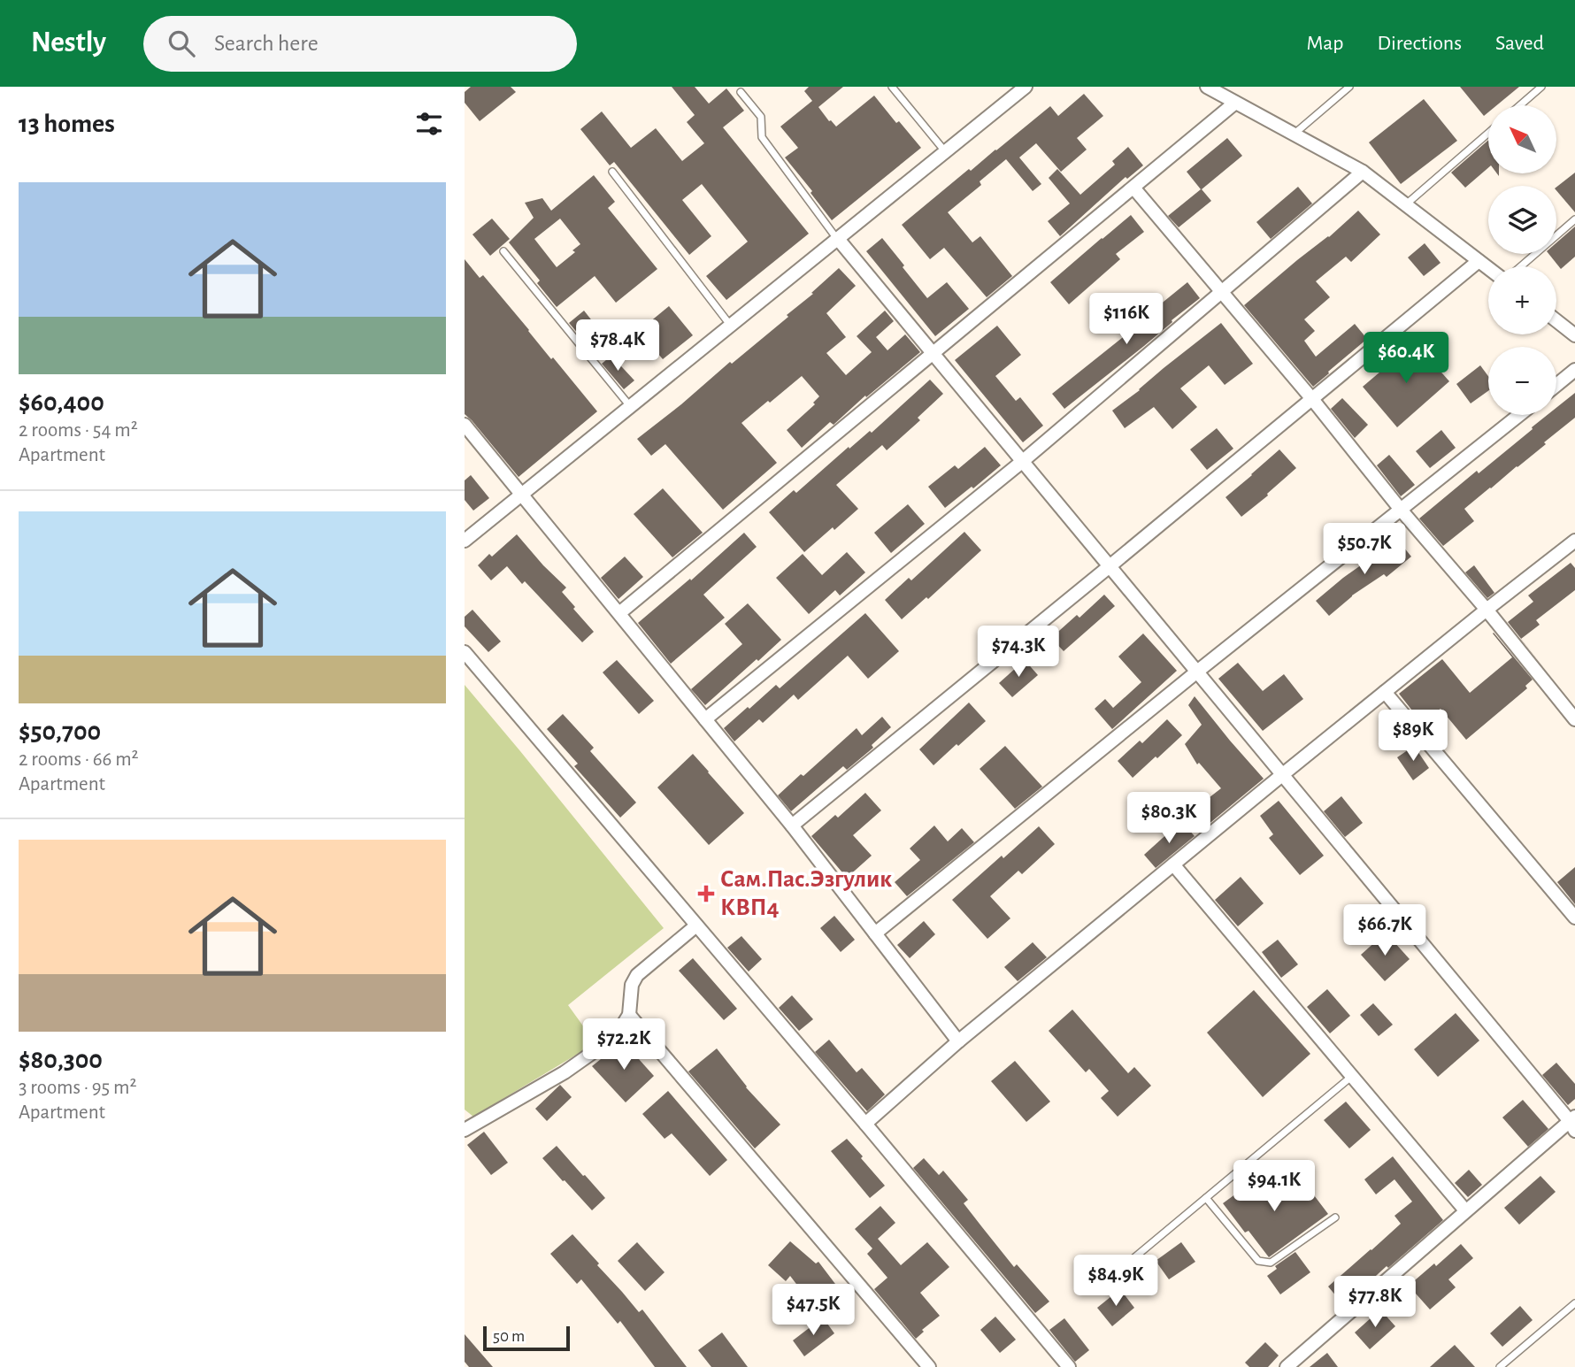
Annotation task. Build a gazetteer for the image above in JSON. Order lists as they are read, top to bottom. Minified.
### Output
{"places":{"health":["Сам.Пас.Эзгулик КВП4"]},"scale_bar":"50 m","north":"top left","page":{"header":"Nestly","search":"Search here","nav":["Map","Directions","Saved"],"heading":"13 homes","map_buttons":["+","−"],"list":[{"name":"$60,400","note":"2 rooms · 54 m² · Apartment"},{"name":"$50,700","note":"2 rooms · 66 m² · Apartment"},{"name":"$80,300","note":"3 rooms · 95 m² · Apartment"}],"price":["$116K","$78.4K","$60.4K","$50.7K","$74.3K","$89K","$80.3K","$66.7K","$72.2K","$94.1K","$84.9K","$77.8K","$47.5K"],"scale":"50 m"}}
